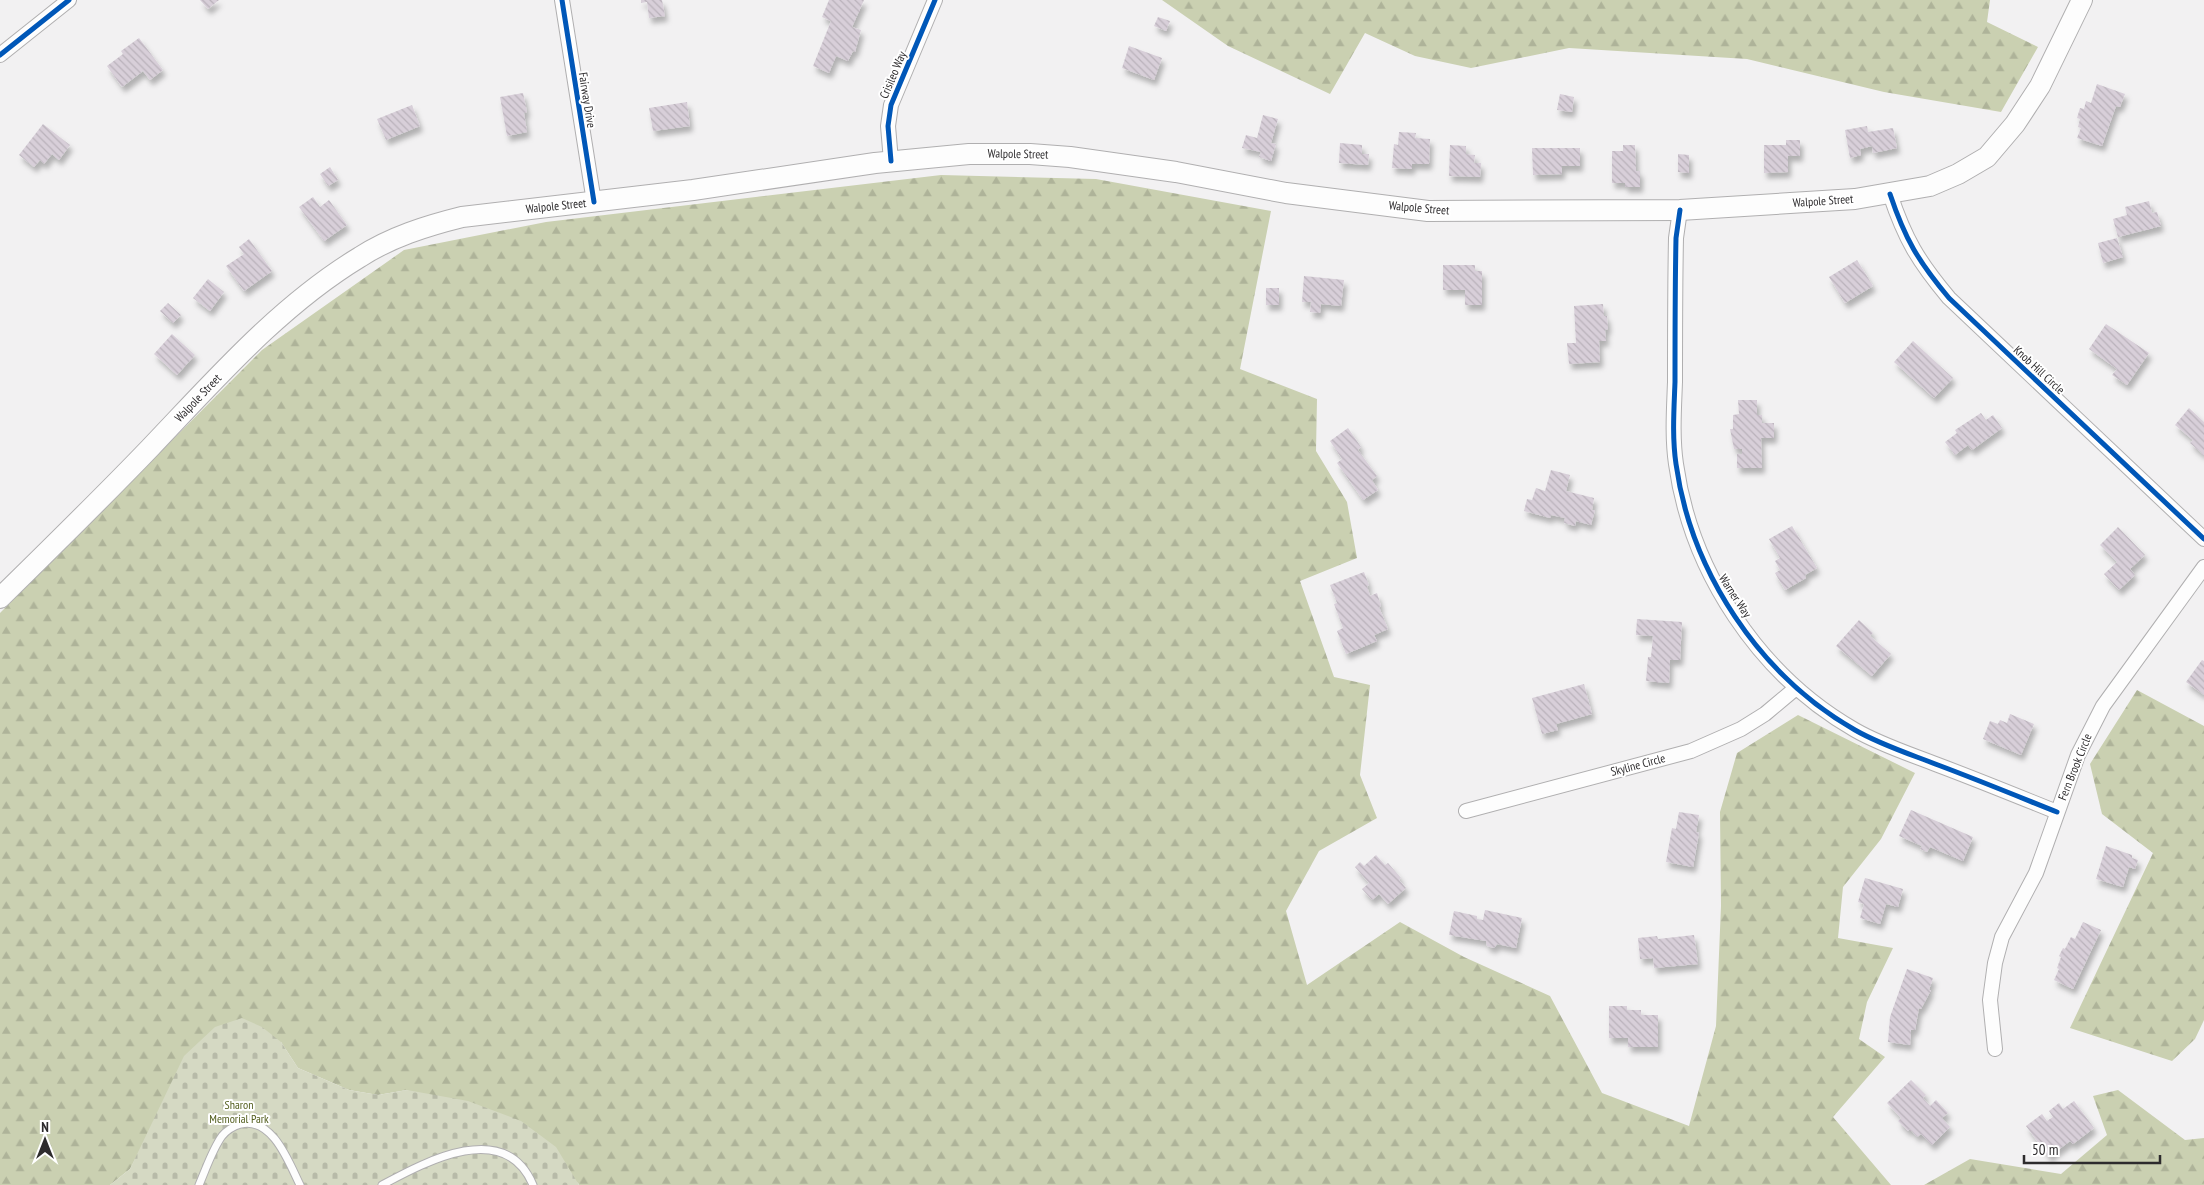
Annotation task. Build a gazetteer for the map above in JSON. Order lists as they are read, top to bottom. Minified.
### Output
{"streets":{"main road":["Walpole Street"],"street":["Crisileo Way","Fairway Drive","Knob Hill Circle","Warner Way","Skyline Circle","Fern Brook Circle"]},"crossings":[["Crisileo Way","Walpole Street"],["Fairway Drive","Walpole Street"],["Walpole Street","Knob Hill Circle"],["Walpole Street","Warner Way"],["Warner Way","Skyline Circle"],["Warner Way","Fern Brook Circle"]],"parks":["Sharon Memorial Park"],"scale_bar":"50 m","north":"top"}
